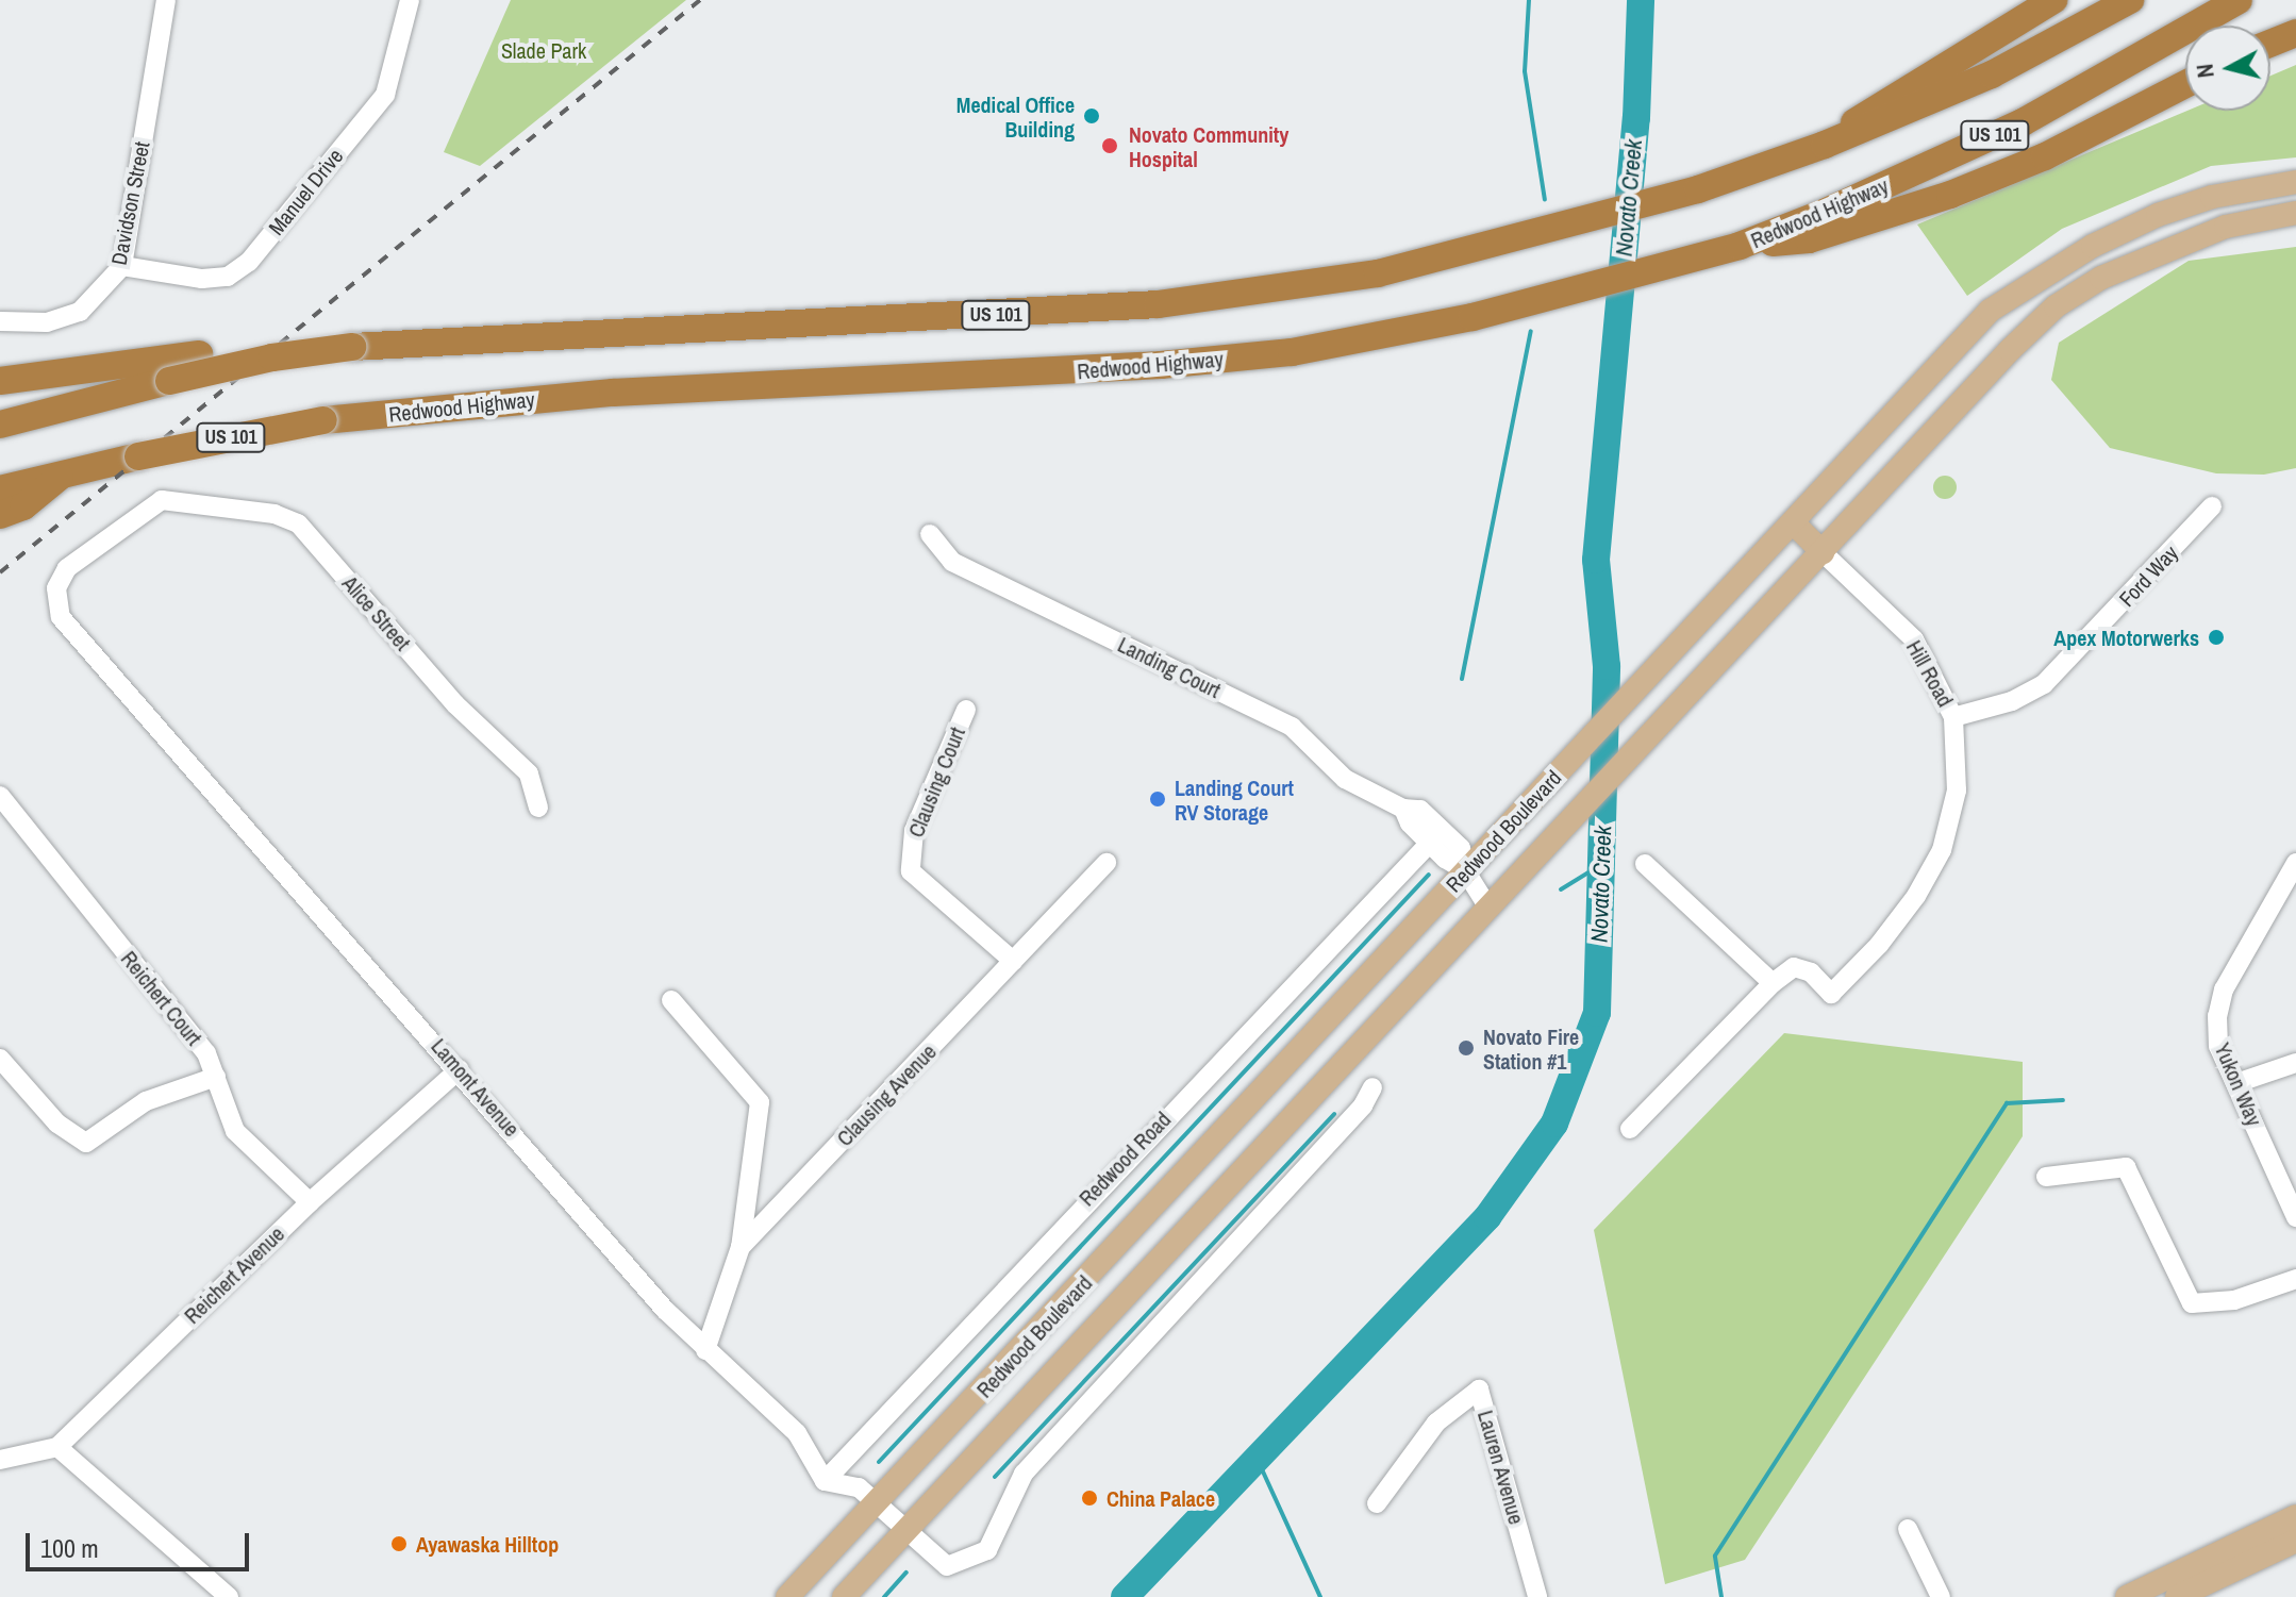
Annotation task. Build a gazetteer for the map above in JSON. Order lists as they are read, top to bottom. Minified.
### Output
{"streets":{"highway":["US 101","Redwood Highway"],"main road":["Redwood Boulevard"],"street":["Manuel Drive","Davidson Street","Ford Way","Alice Street","Landing Court","Hill Road","Clausing Court","Reichert Court","Yukon Way","Lamont Avenue","Clausing Avenue","Redwood Road","Reichert Avenue","Lauren Avenue"]},"crossings":[["Manuel Drive","Davidson Street"],["Ford Way","Hill Road"],["Alice Street","Lamont Avenue"],["Landing Court","Redwood Boulevard"],["Landing Court","Redwood Road"],["Hill Road","Redwood Boulevard"],["Clausing Court","Clausing Avenue"],["Reichert Court","Reichert Avenue"],["Lamont Avenue","Clausing Avenue"],["Lamont Avenue","Redwood Road"],["Lamont Avenue","Reichert Avenue"]],"water":["Novato Creek"],"parks":["Slade Park"],"places":["Medical Office Building","Novato Community Hospital","Apex Motorwerks","Landing Court RV Storage","Novato Fire Station #1","China Palace","Ayawaska Hilltop"],"scale_bar":"100 m","north":"left"}
